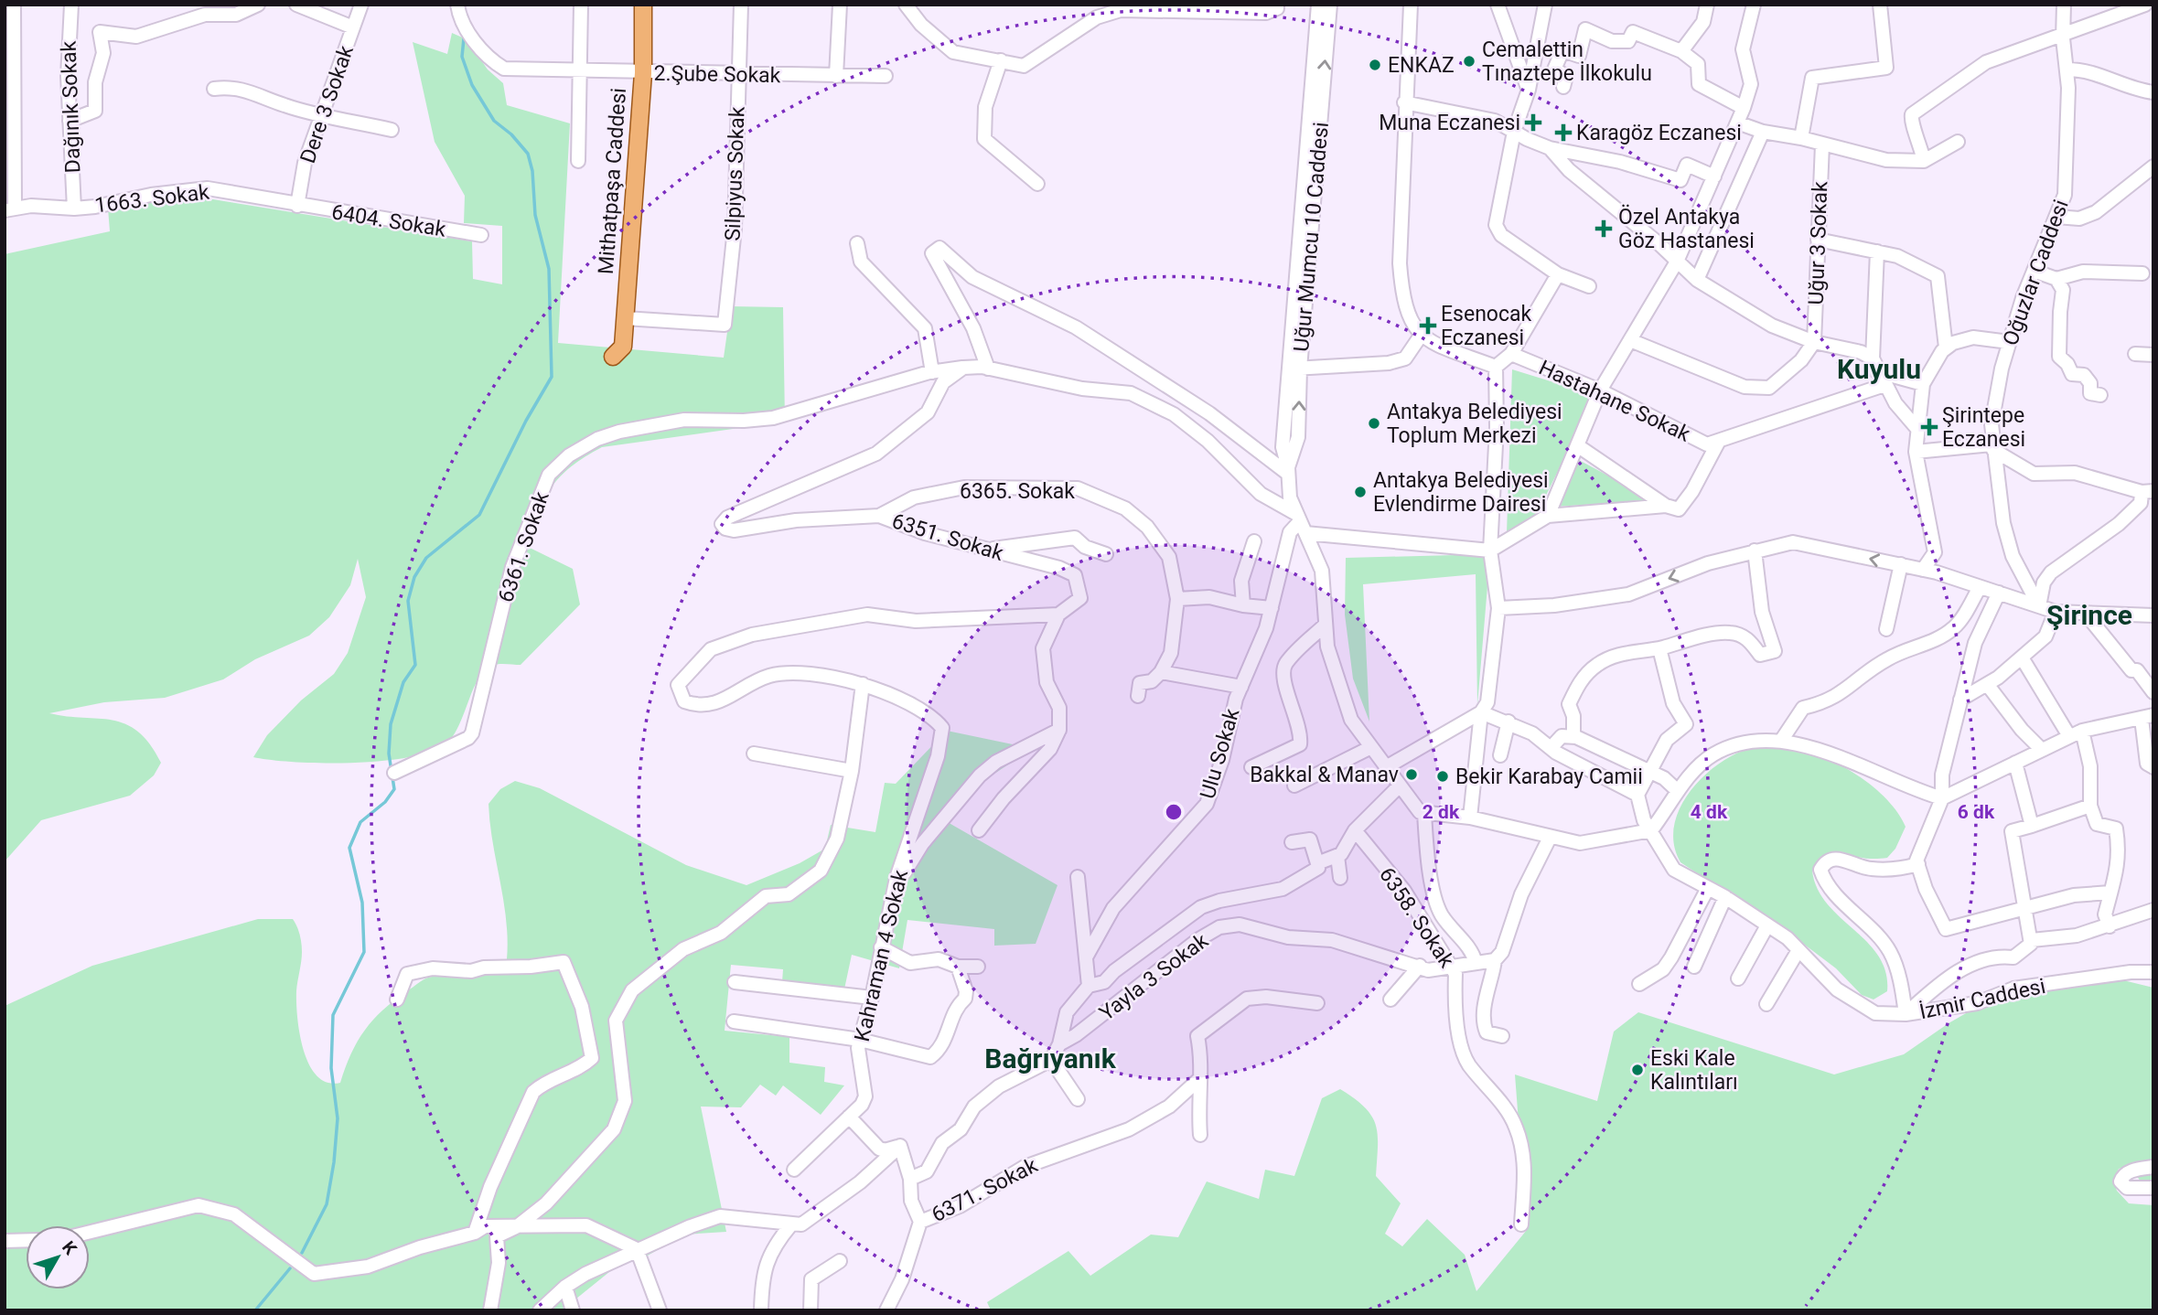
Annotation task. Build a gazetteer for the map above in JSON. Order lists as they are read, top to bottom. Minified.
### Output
{"streets":{"main road":["Mithatpaşa Caddesi"],"street":["2.Şube Sokak","Dere 3 Sokak","Dağınık Sokak","Silpiyus Sokak","1663. Sokak","6404. Sokak","Uğur Mumcu 10 Caddesi","Uğur 3 Sokak","Oğuzlar Caddesi","Hastahane Sokak","6365. Sokak","6351. Sokak","6361. Sokak","Ulu Sokak","6358. Sokak","Kahraman 4 Sokak","Yayla 3 Sokak","İzmir Caddesi","6371. Sokak"]},"crossings":[["2.Şube Sokak","Silpiyus Sokak"],["2.Şube Sokak","Mithatpaşa Caddesi"],["Dere 3 Sokak","1663. Sokak"],["Dere 3 Sokak","6404. Sokak"],["Dağınık Sokak","1663. Sokak"],["Silpiyus Sokak","Mithatpaşa Caddesi"],["1663. Sokak","6404. Sokak"],["Uğur Mumcu 10 Caddesi","Ulu Sokak"],["6365. Sokak","6351. Sokak"],["6351. Sokak","6361. Sokak"],["6358. Sokak","Yayla 3 Sokak"]],"districts":["Kuyulu","Şirince","Bağrıyanık"],"places":{"other":["Cemalettin Tınaztepe İlkokulu","ENKAZ","Antakya Belediyesi Toplum Merkezi","Antakya Belediyesi Evlendirme Dairesi","Bakkal & Manav","Bekir Karabay Camii","Eski Kale Kalıntıları"],"health":["Muna Eczanesi","Karagöz Eczanesi","Özel Antakya Göz Hastanesi","Esenocak Eczanesi","Şirintepe Eczanesi"]},"north":"top right","rings":["2 dk","4 dk","6 dk"]}
